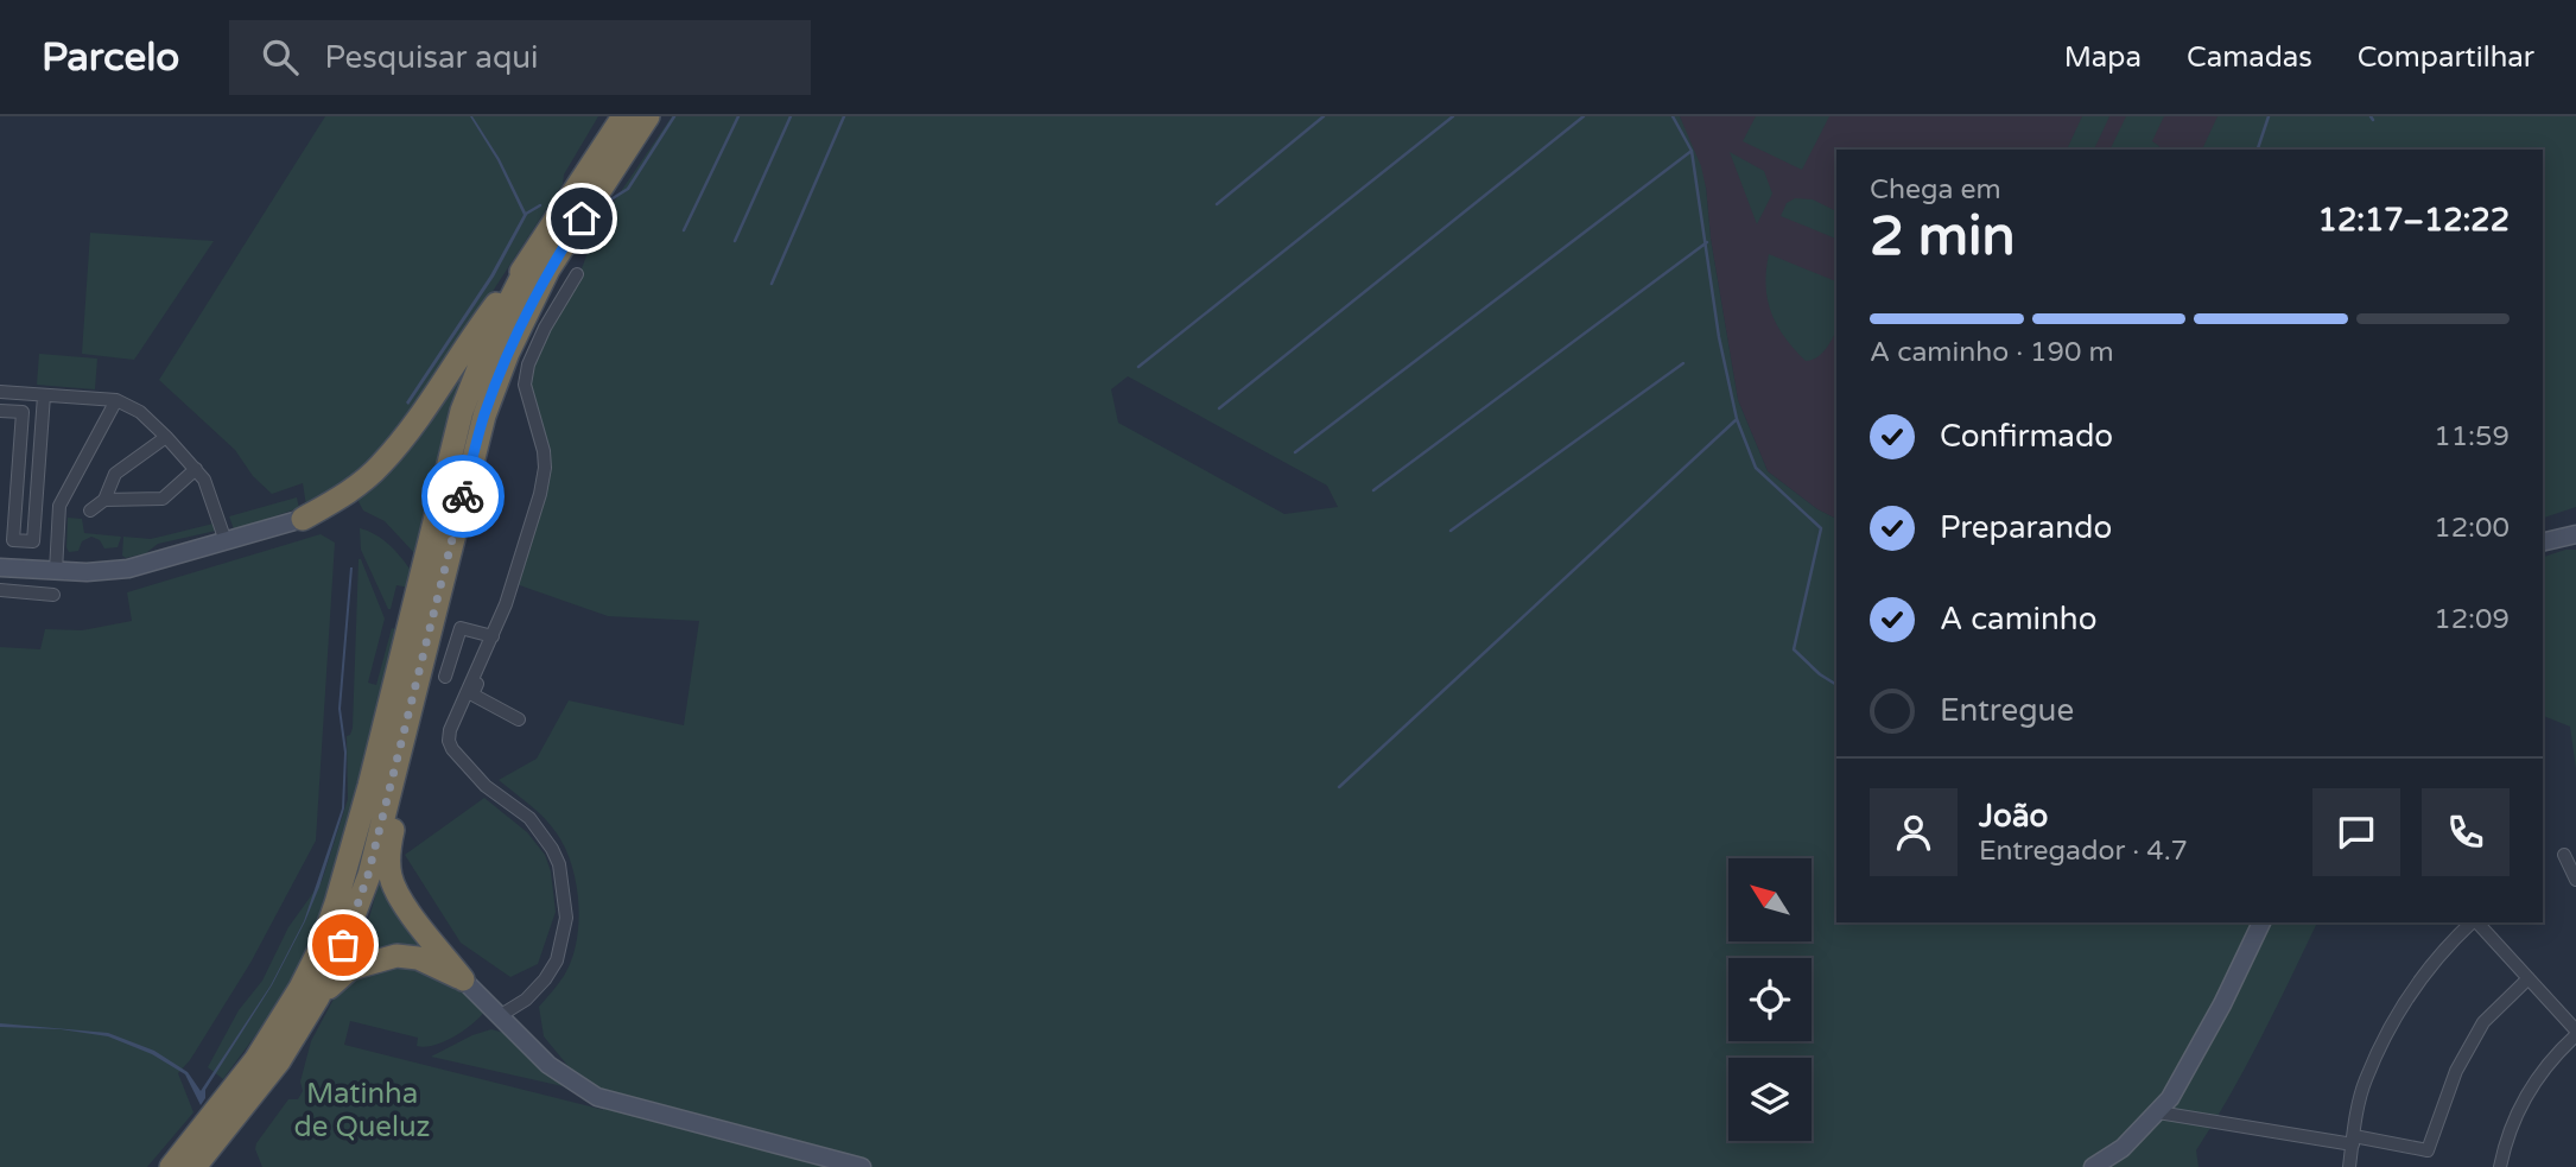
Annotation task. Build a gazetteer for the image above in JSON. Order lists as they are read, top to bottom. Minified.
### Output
{"parks":["Matinha de Queluz"],"north":"top left","page":{"header":"Parcelo","search":"Pesquisar aqui","nav":["Mapa","Camadas","Compartilhar"],"heading":["2 min","Chega em","12:17–12:22"],"panel":["João","Entregador · 4.7"],"bar":"A caminho · 190 m","list":[["Confirmado","11:59"],["Preparando","12:00"],["A caminho","12:09"],"Entregue"]}}
